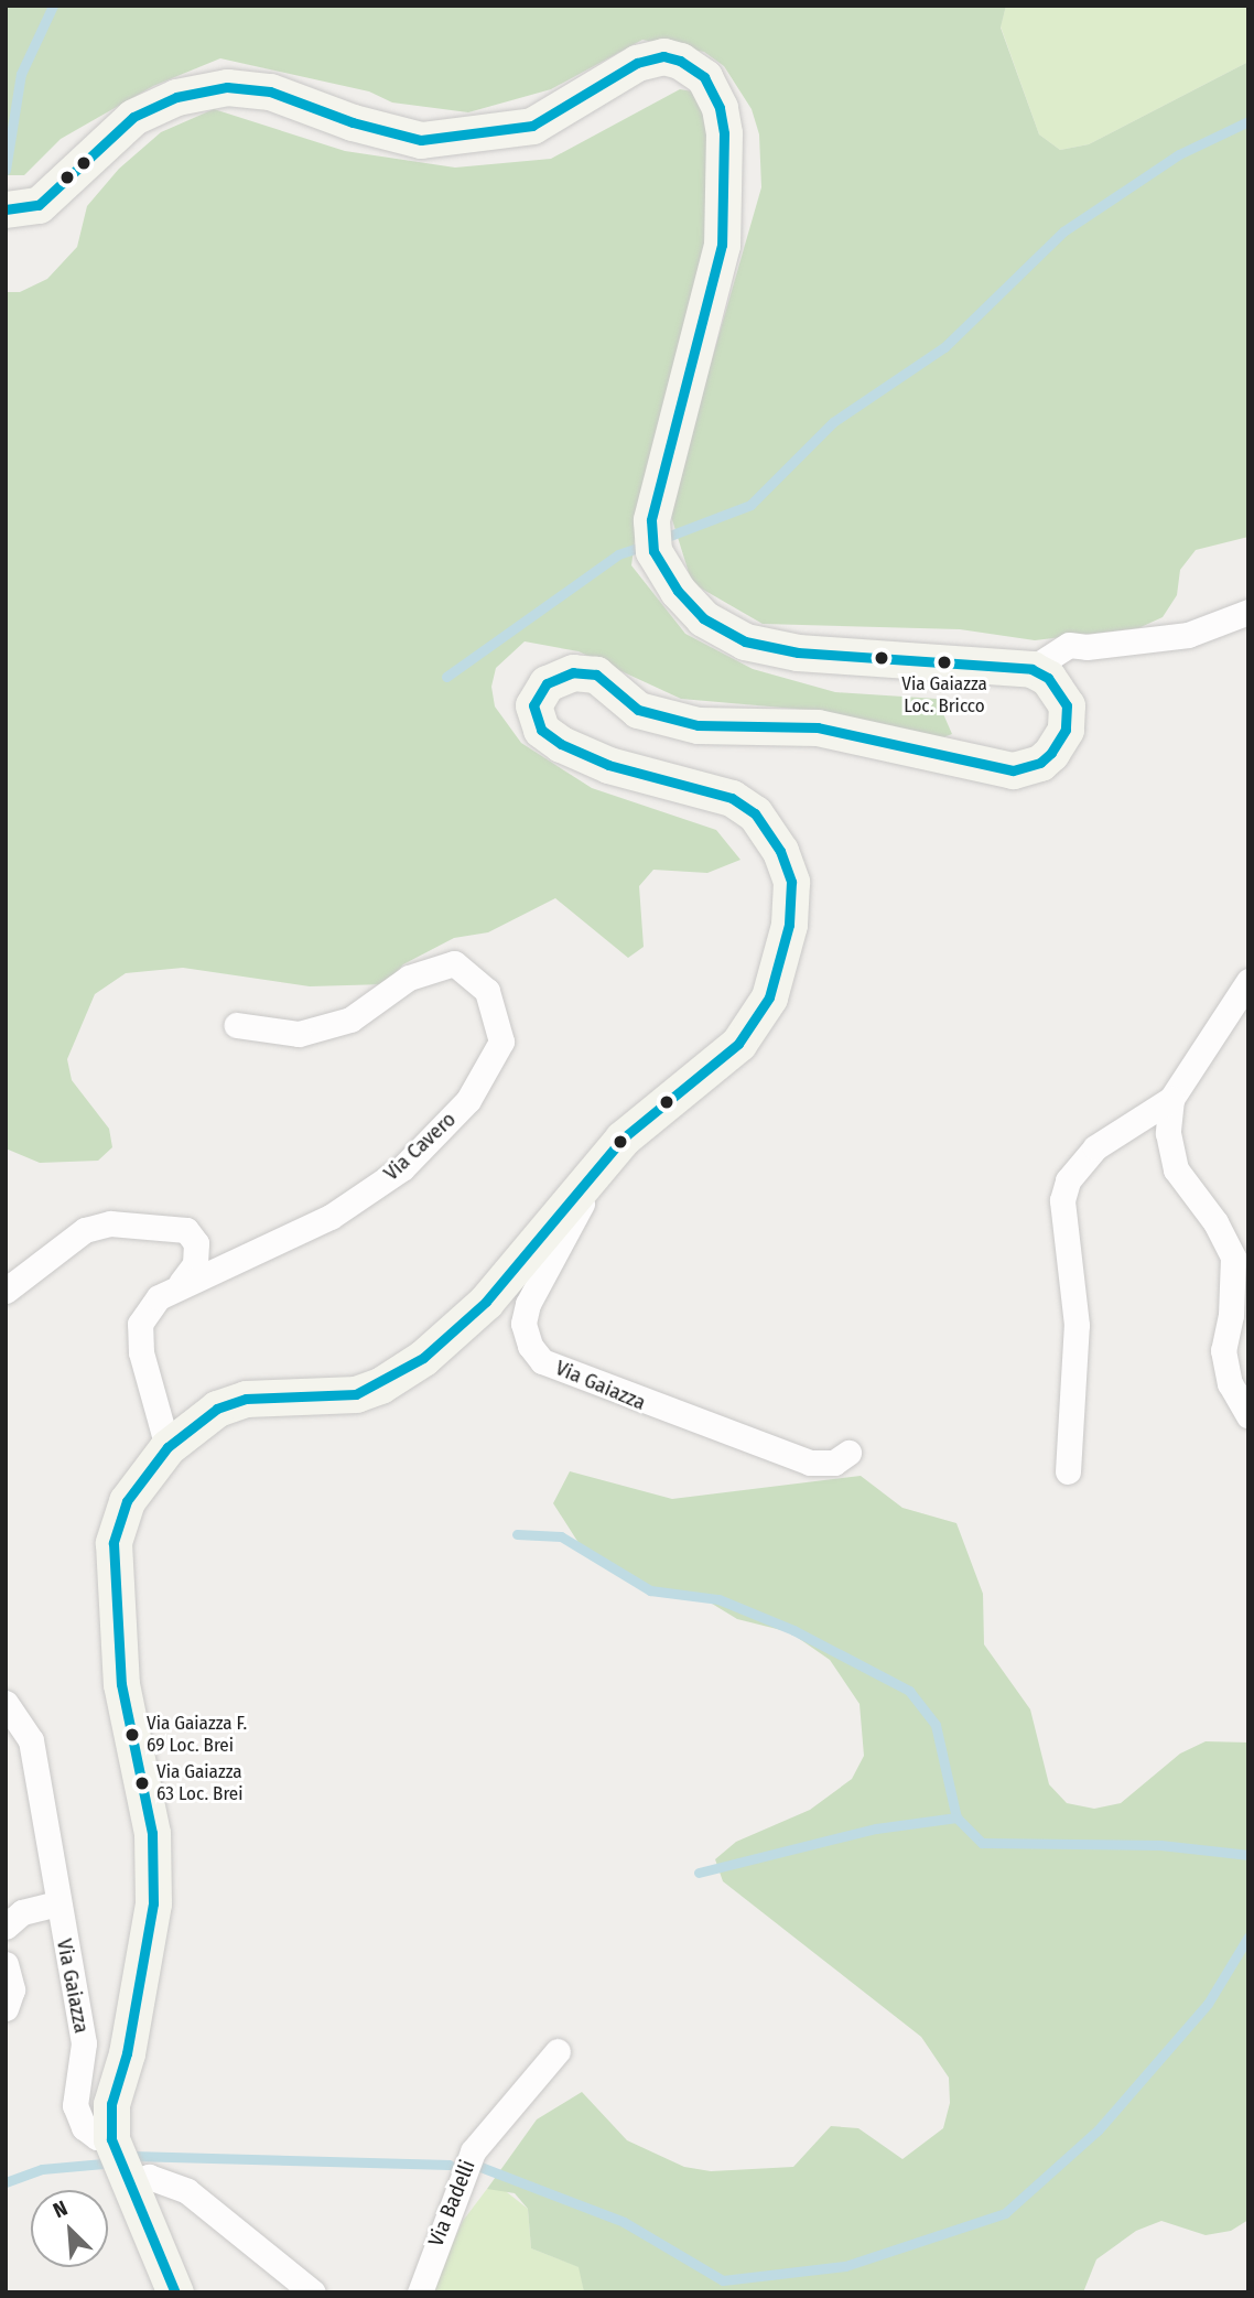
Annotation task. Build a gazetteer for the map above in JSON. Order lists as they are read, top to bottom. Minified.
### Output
{"streets":{"main road":["Via Gaiazza"],"street":["Via Cavero","Via Badelli"]},"crossings":[["Via Cavero","Via Gaiazza"]],"places":["Via Gaiazza Loc. Bricco","Via Gaiazza F. 69 Loc. Brei","Via Gaiazza 63 Loc. Brei"],"north":"top left"}
